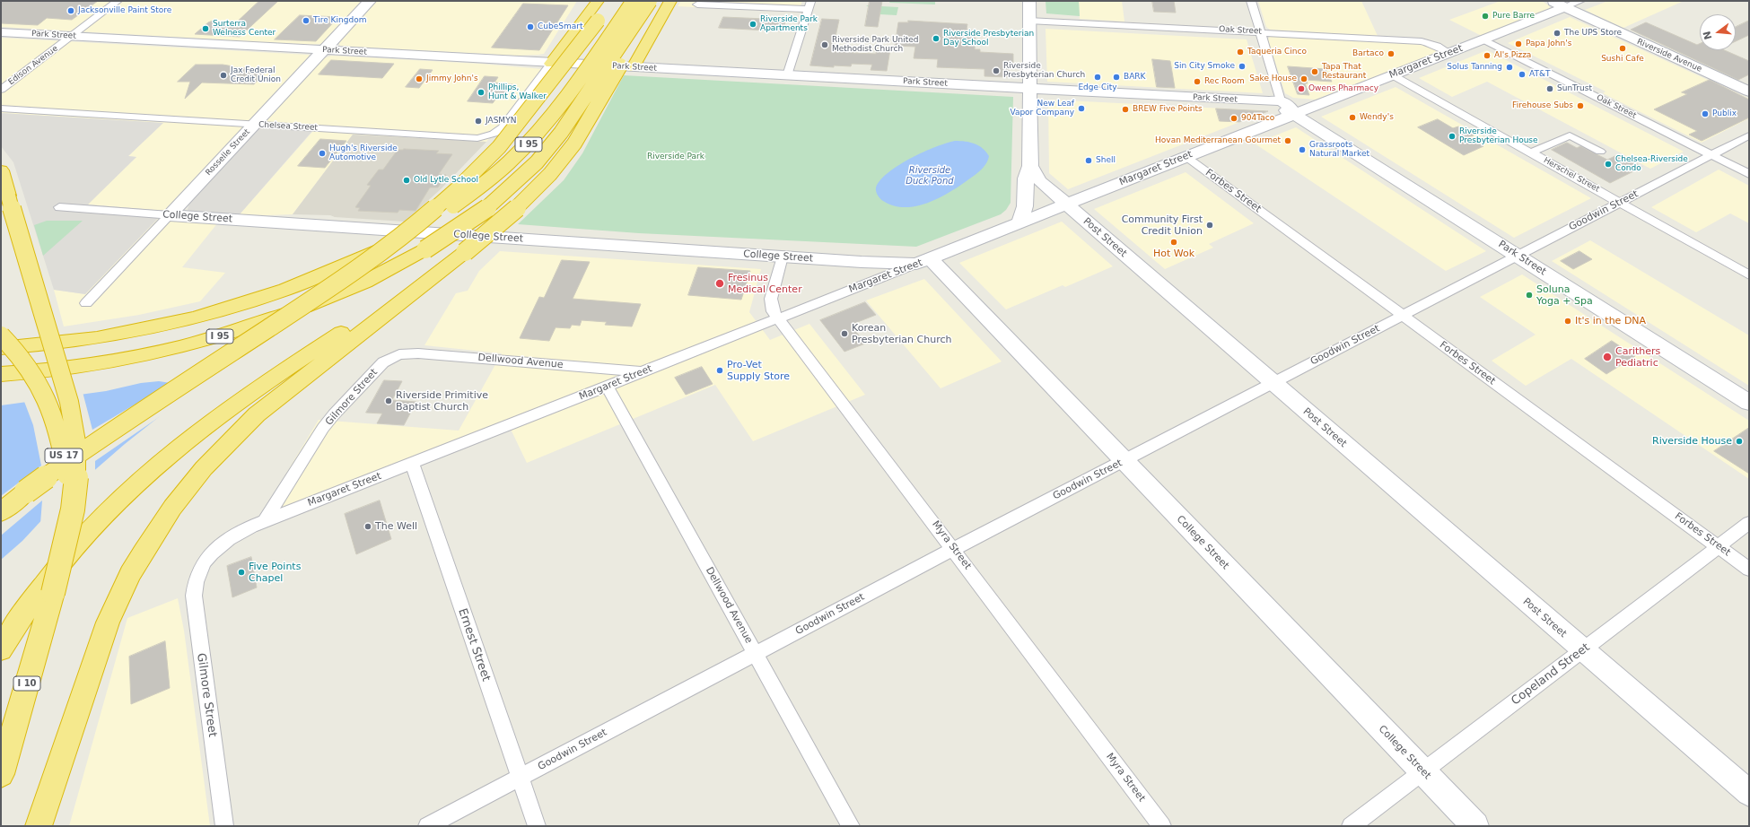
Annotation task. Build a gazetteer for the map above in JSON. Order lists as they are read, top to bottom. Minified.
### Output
{"streets":{"highway":["I 95","US 17","I 10"],"street":["Oak Street","Park Street","Riverside Avenue","Margaret Street","Edison Avenue","Chelsea Street","Rosselle Street","Herschel Street","Forbes Street","Goodwin Street","College Street","Post Street","Dellwood Avenue","Gilmore Street","Myra Street","Ernest Street","Copeland Street"]},"crossings":[["Oak Street","Margaret Street"],["Oak Street","Goodwin Street"],["Park Street","Margaret Street"],["Park Street","Edison Avenue"],["Park Street","Chelsea Street"],["Park Street","Rosselle Street"],["Park Street","Goodwin Street"],["Riverside Avenue","Margaret Street"],["Margaret Street","Herschel Street"],["Margaret Street","Forbes Street"],["Margaret Street","College Street"],["Margaret Street","Post Street"],["Margaret Street","Dellwood Avenue"],["Margaret Street","Gilmore Street"],["Margaret Street","Myra Street"],["Margaret Street","Ernest Street"],["Chelsea Street","Rosselle Street"],["Rosselle Street","College Street"],["Herschel Street","Goodwin Street"],["Forbes Street","Goodwin Street"],["Forbes Street","Copeland Street"],["Goodwin Street","College Street"],["Goodwin Street","Post Street"],["Goodwin Street","Dellwood Avenue"],["Goodwin Street","Myra Street"],["Goodwin Street","Ernest Street"],["College Street","Myra Street"],["College Street","Copeland Street"],["Post Street","Copeland Street"],["Dellwood Avenue","Gilmore Street"],["US 17","I 10"]],"water":["Riverside Duck Pond"],"parks":["Riverside Park"],"places":["Jacksonville Paint Store","Pure Barre","Tire Kingdom","Riverside Park Apartments","CubeSmart","Surterra Welness Center","The UPS Store","Riverside Presbyterian Day School","Papa John's","Riverside Park United Methodist Church","Sushi Cafe","Taqueria Cinco","Bartaco","Al's Pizza","Sin City Smoke","Solus Tanning","Riverside Presbyterian Church","Tapa That Restaurant","AT&T","Jax Federal Credit Union","Edge City","BARK","Jimmy John's","Sake House","Rec Room","Owens Pharmacy","SunTrust","Phillips, Hunt & Walker","Firehouse Subs","New Leaf Vapor Company","BREW Five Points","Publix","Wendy's","904Taco","JASMYN","Riverside Presbyterian House","Hovan Mediterranean Gourmet","Grassroots Natural Market","Hugh's Riverside Automotive","Shell","Chelsea-Riverside Condo","Old Lytle School","Community First Credit Union","Hot Wok","Fresinus Medical Center","Soluna Yoga + Spa","It's in the DNA","Korean Presbyterian Church","Carithers Pediatric","Pro-Vet Supply Store","Riverside Primitive Baptist Church","Riverside House","The Well","Five Points Chapel"],"north":"left"}
